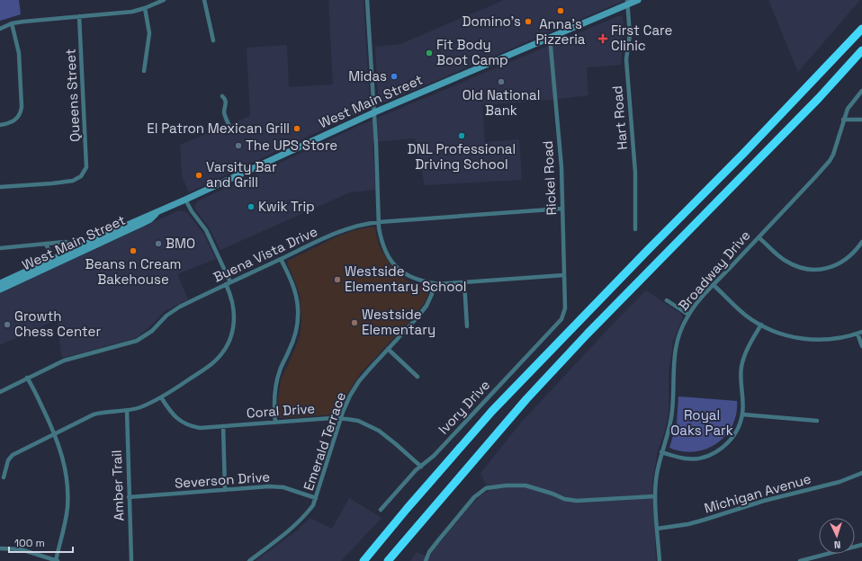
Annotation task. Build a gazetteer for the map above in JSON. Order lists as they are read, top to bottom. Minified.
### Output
{"streets":{"main road":["West Main Street"],"street":["Queens Street","Hart Road","Rickel Road","Buena Vista Drive","Broadway Drive","Ivory Drive","Coral Drive","Emerald Terrace","Severson Drive","Amber Trail","Michigan Avenue"]},"crossings":[["West Main Street","Hart Road"],["West Main Street","Rickel Road"],["Rickel Road","Buena Vista Drive"],["Rickel Road","Ivory Drive"],["Broadway Drive","Michigan Avenue"],["Ivory Drive","Coral Drive"],["Coral Drive","Emerald Terrace"],["Emerald Terrace","Severson Drive"],["Severson Drive","Amber Trail"]],"parks":["Royal Oaks Park"],"places":{"other":["Anna's Pizzeria","Domino's","Fit Body Boot Camp","Midas","Old National Bank","El Patron Mexican Grill","DNL Professional Driving School","The UPS Store","Varsity Bar and Grill","Kwik Trip","BMO","Beans n Cream Bakehouse","Westside Elementary School","Westside Elementary","Growth Chess Center"],"health":["First Care Clinic"]},"scale_bar":"100 m","north":"bottom"}
